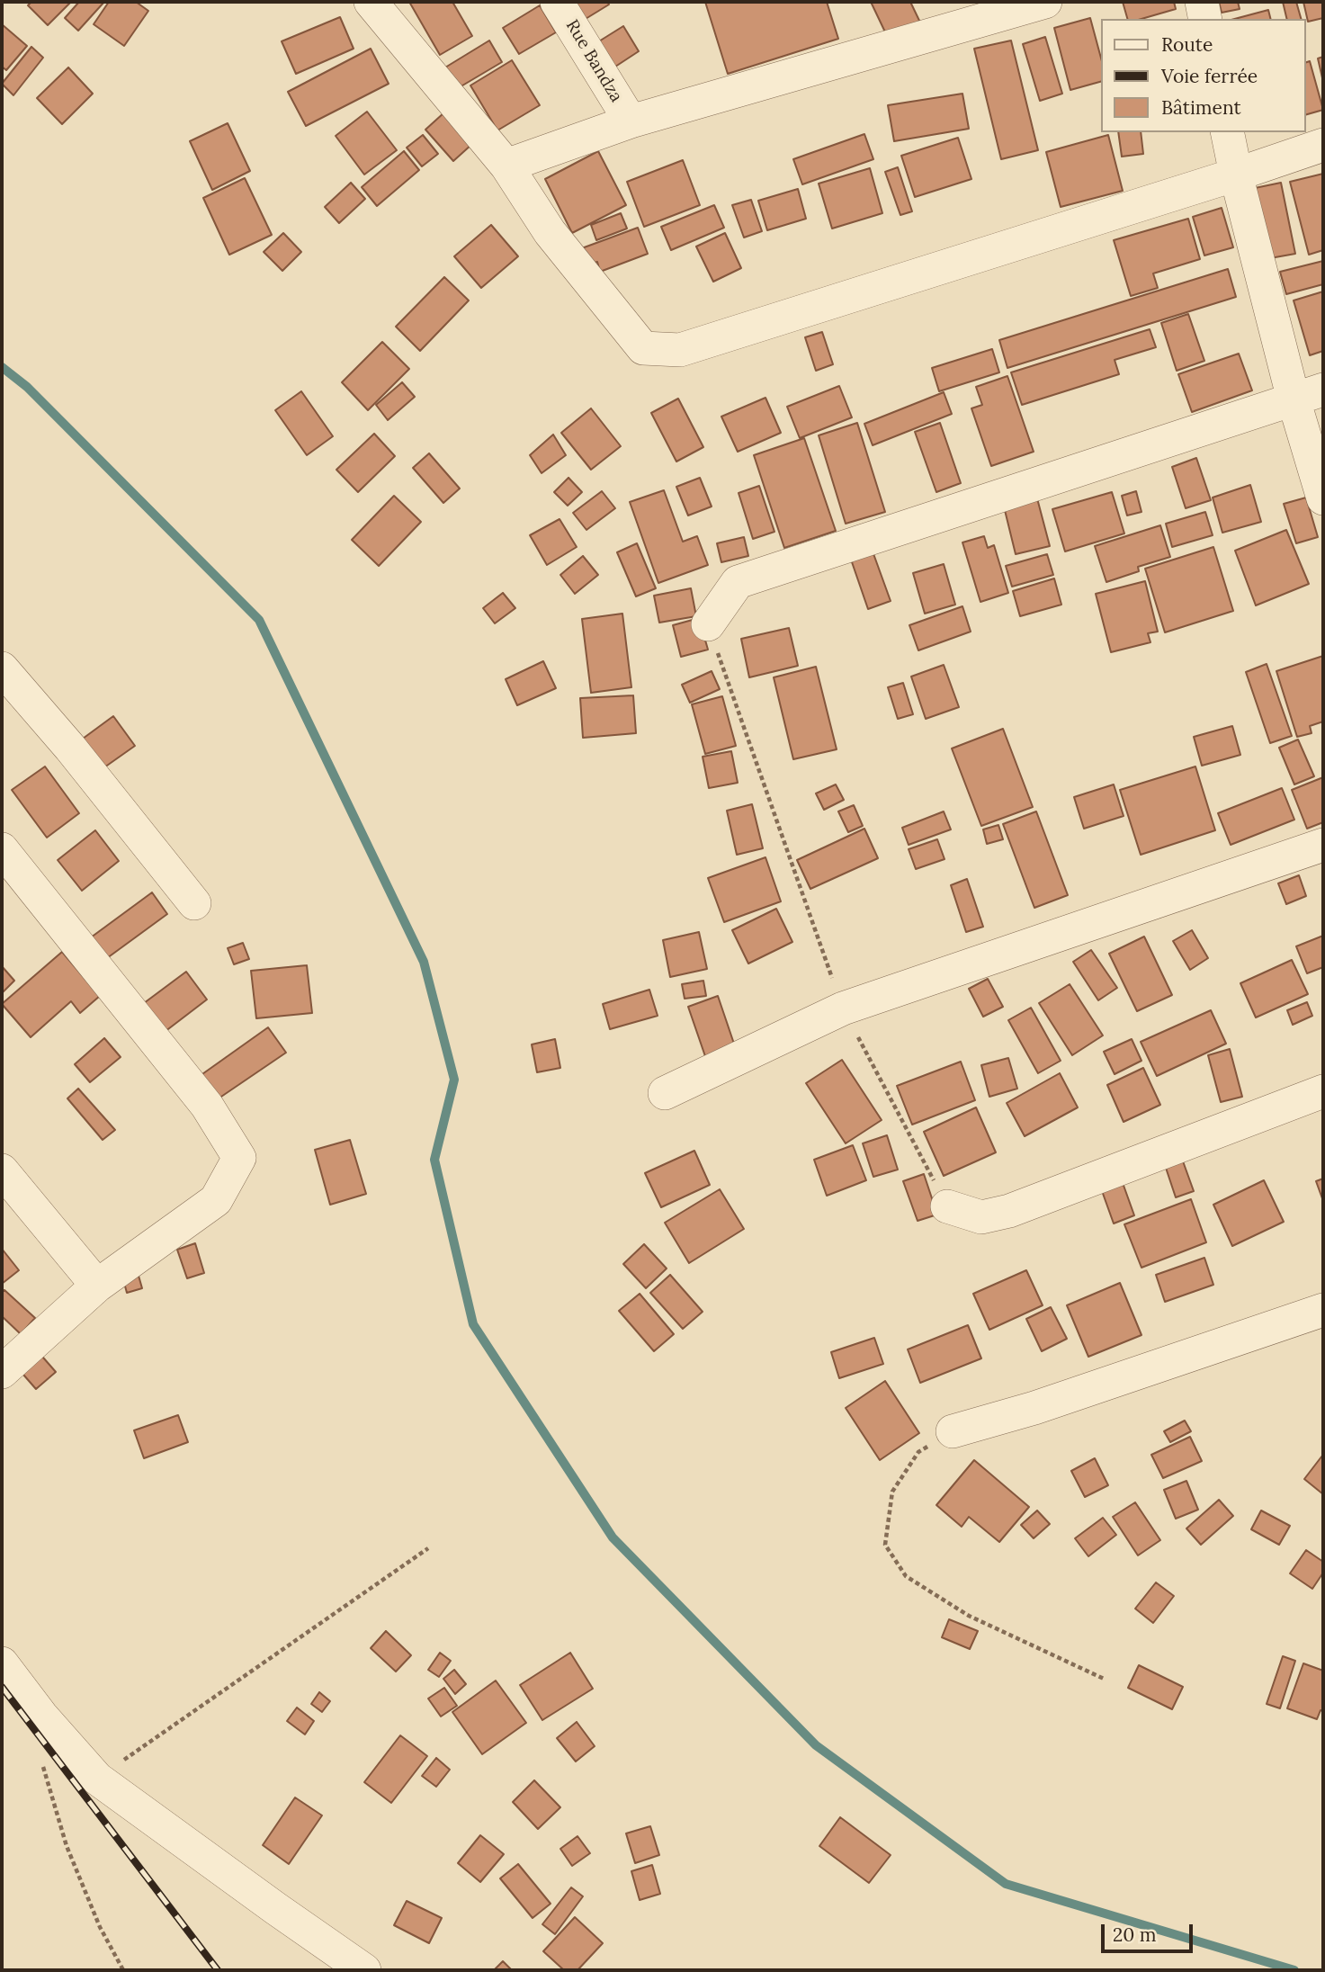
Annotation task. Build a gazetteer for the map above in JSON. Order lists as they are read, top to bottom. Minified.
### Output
{"streets":{"street":["Rue Bandza"]},"legend":["Route","Voie ferrée","Bâtiment"],"scale_bar":"20 m"}
